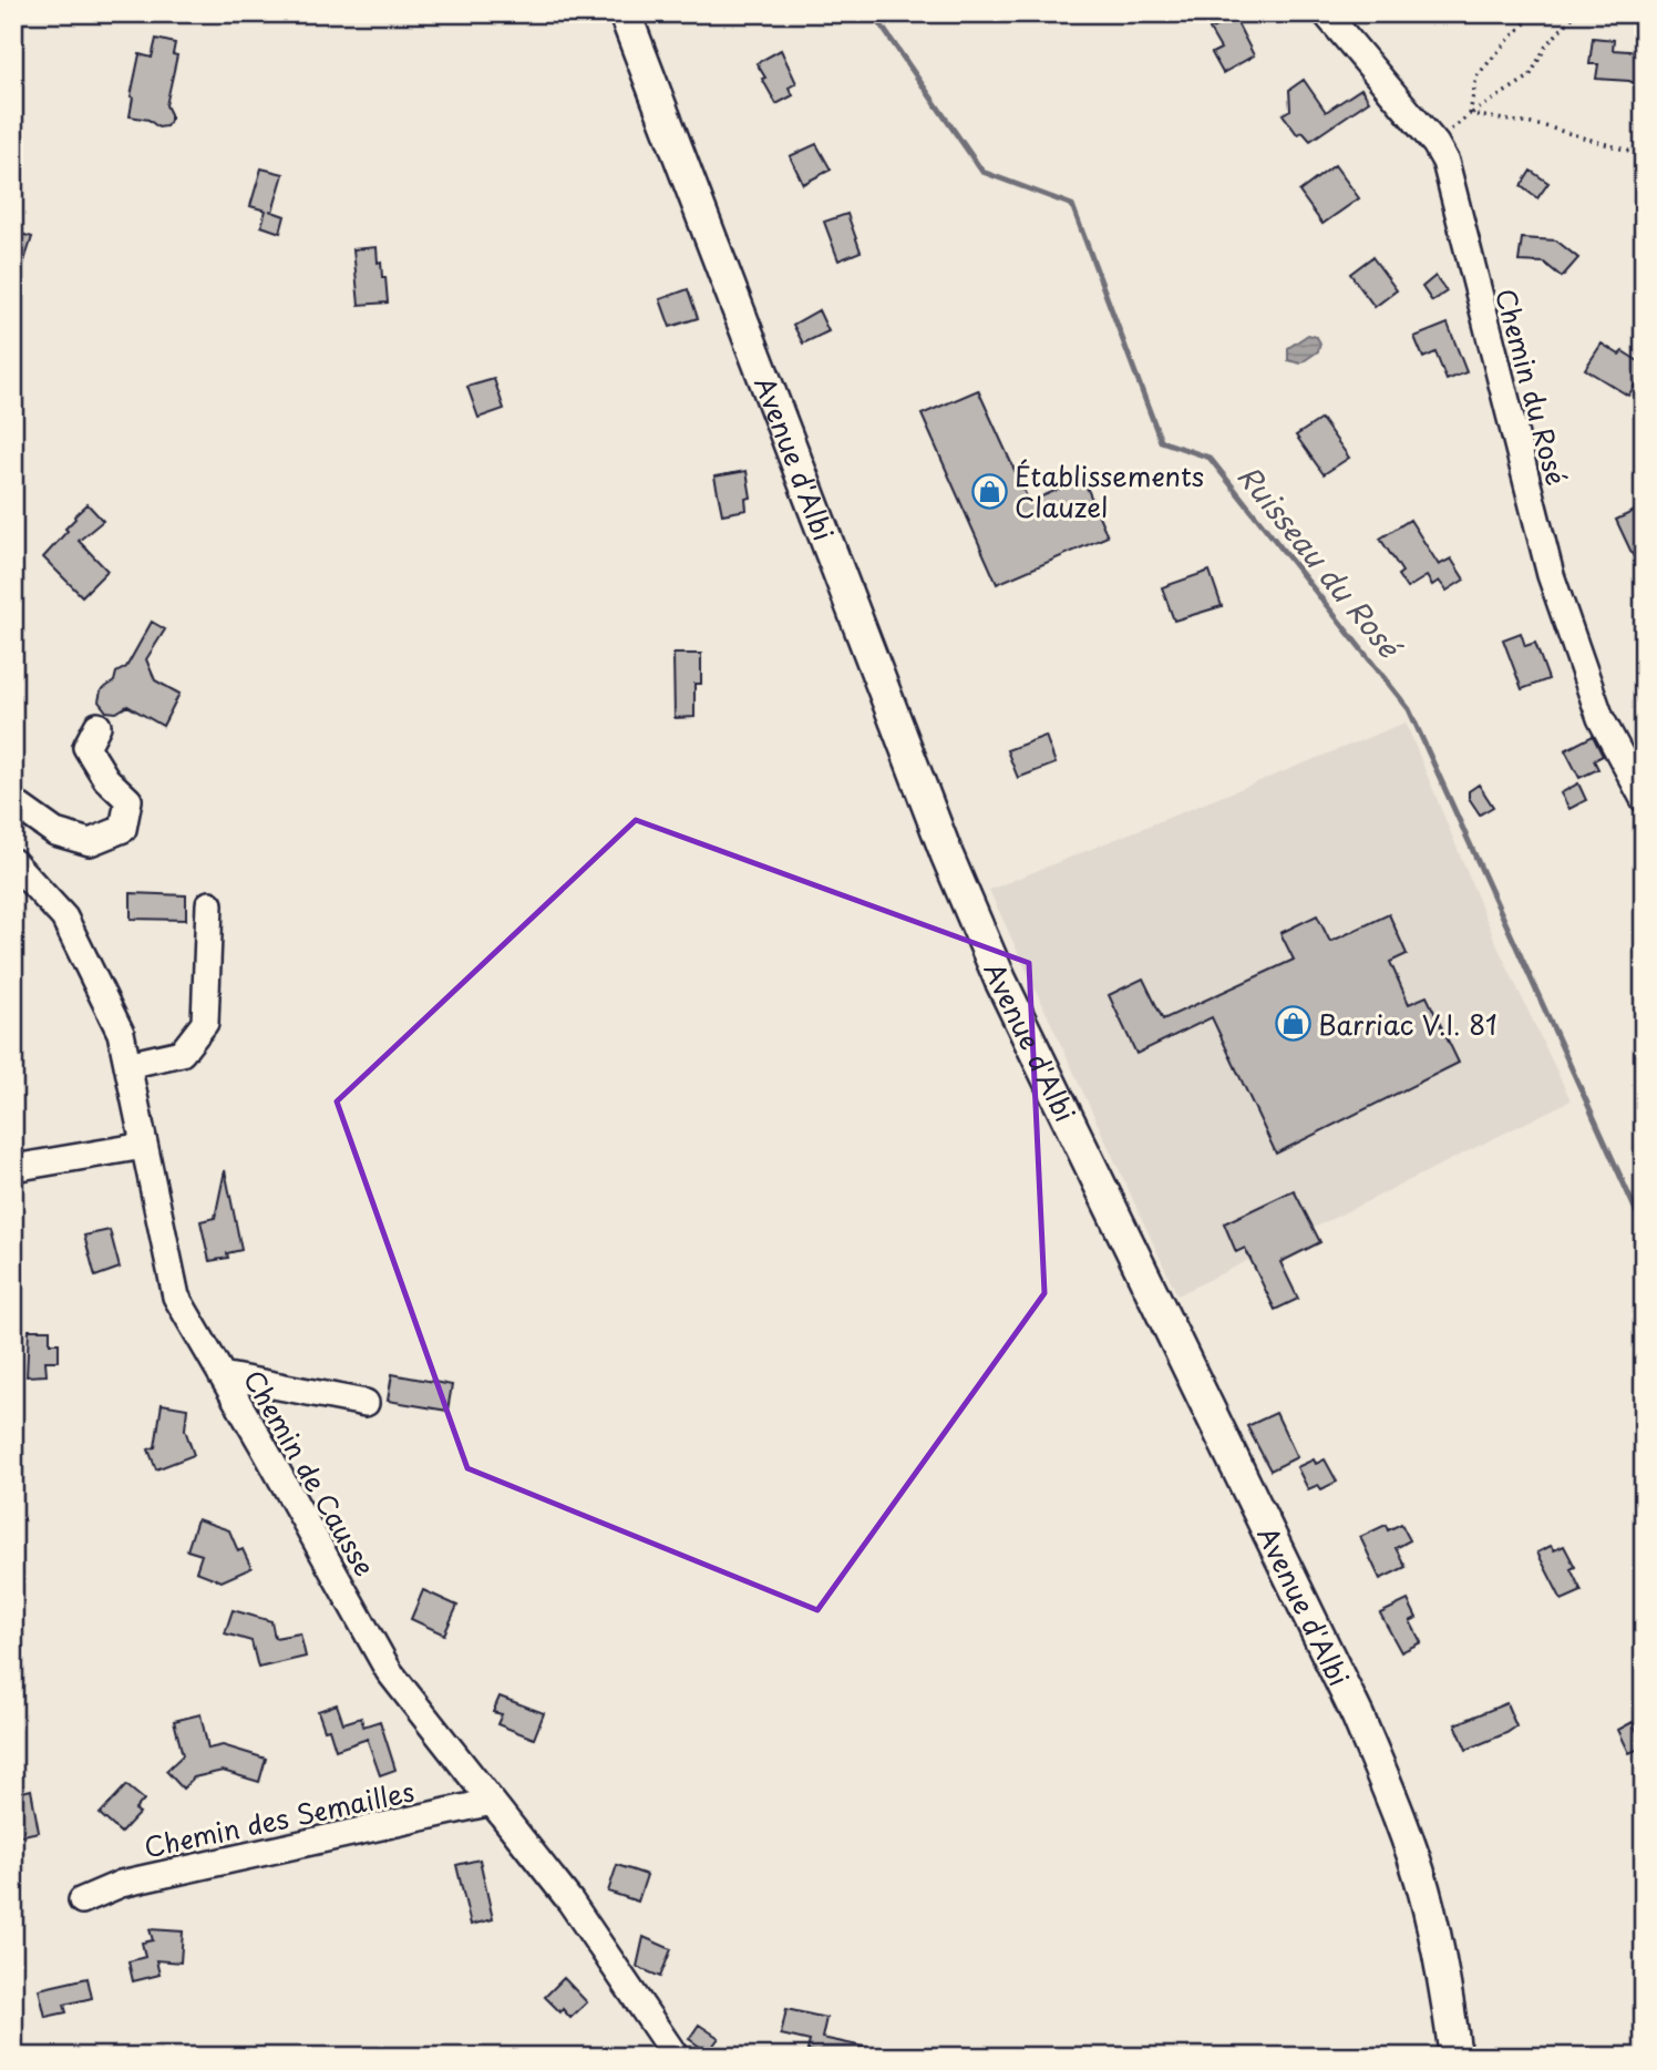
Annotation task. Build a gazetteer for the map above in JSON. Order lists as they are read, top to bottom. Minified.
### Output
{"streets":{"main road":["Avenue d'Albi"],"street":["Chemin du Rosé","Chemin de Causse","Chemin des Semailles"]},"crossings":[["Chemin de Causse","Chemin des Semailles"]],"water":["Ruisseau du Rosé"],"places":{"shop":["Établissements Clauzel","Barriac V.I. 81"]}}
